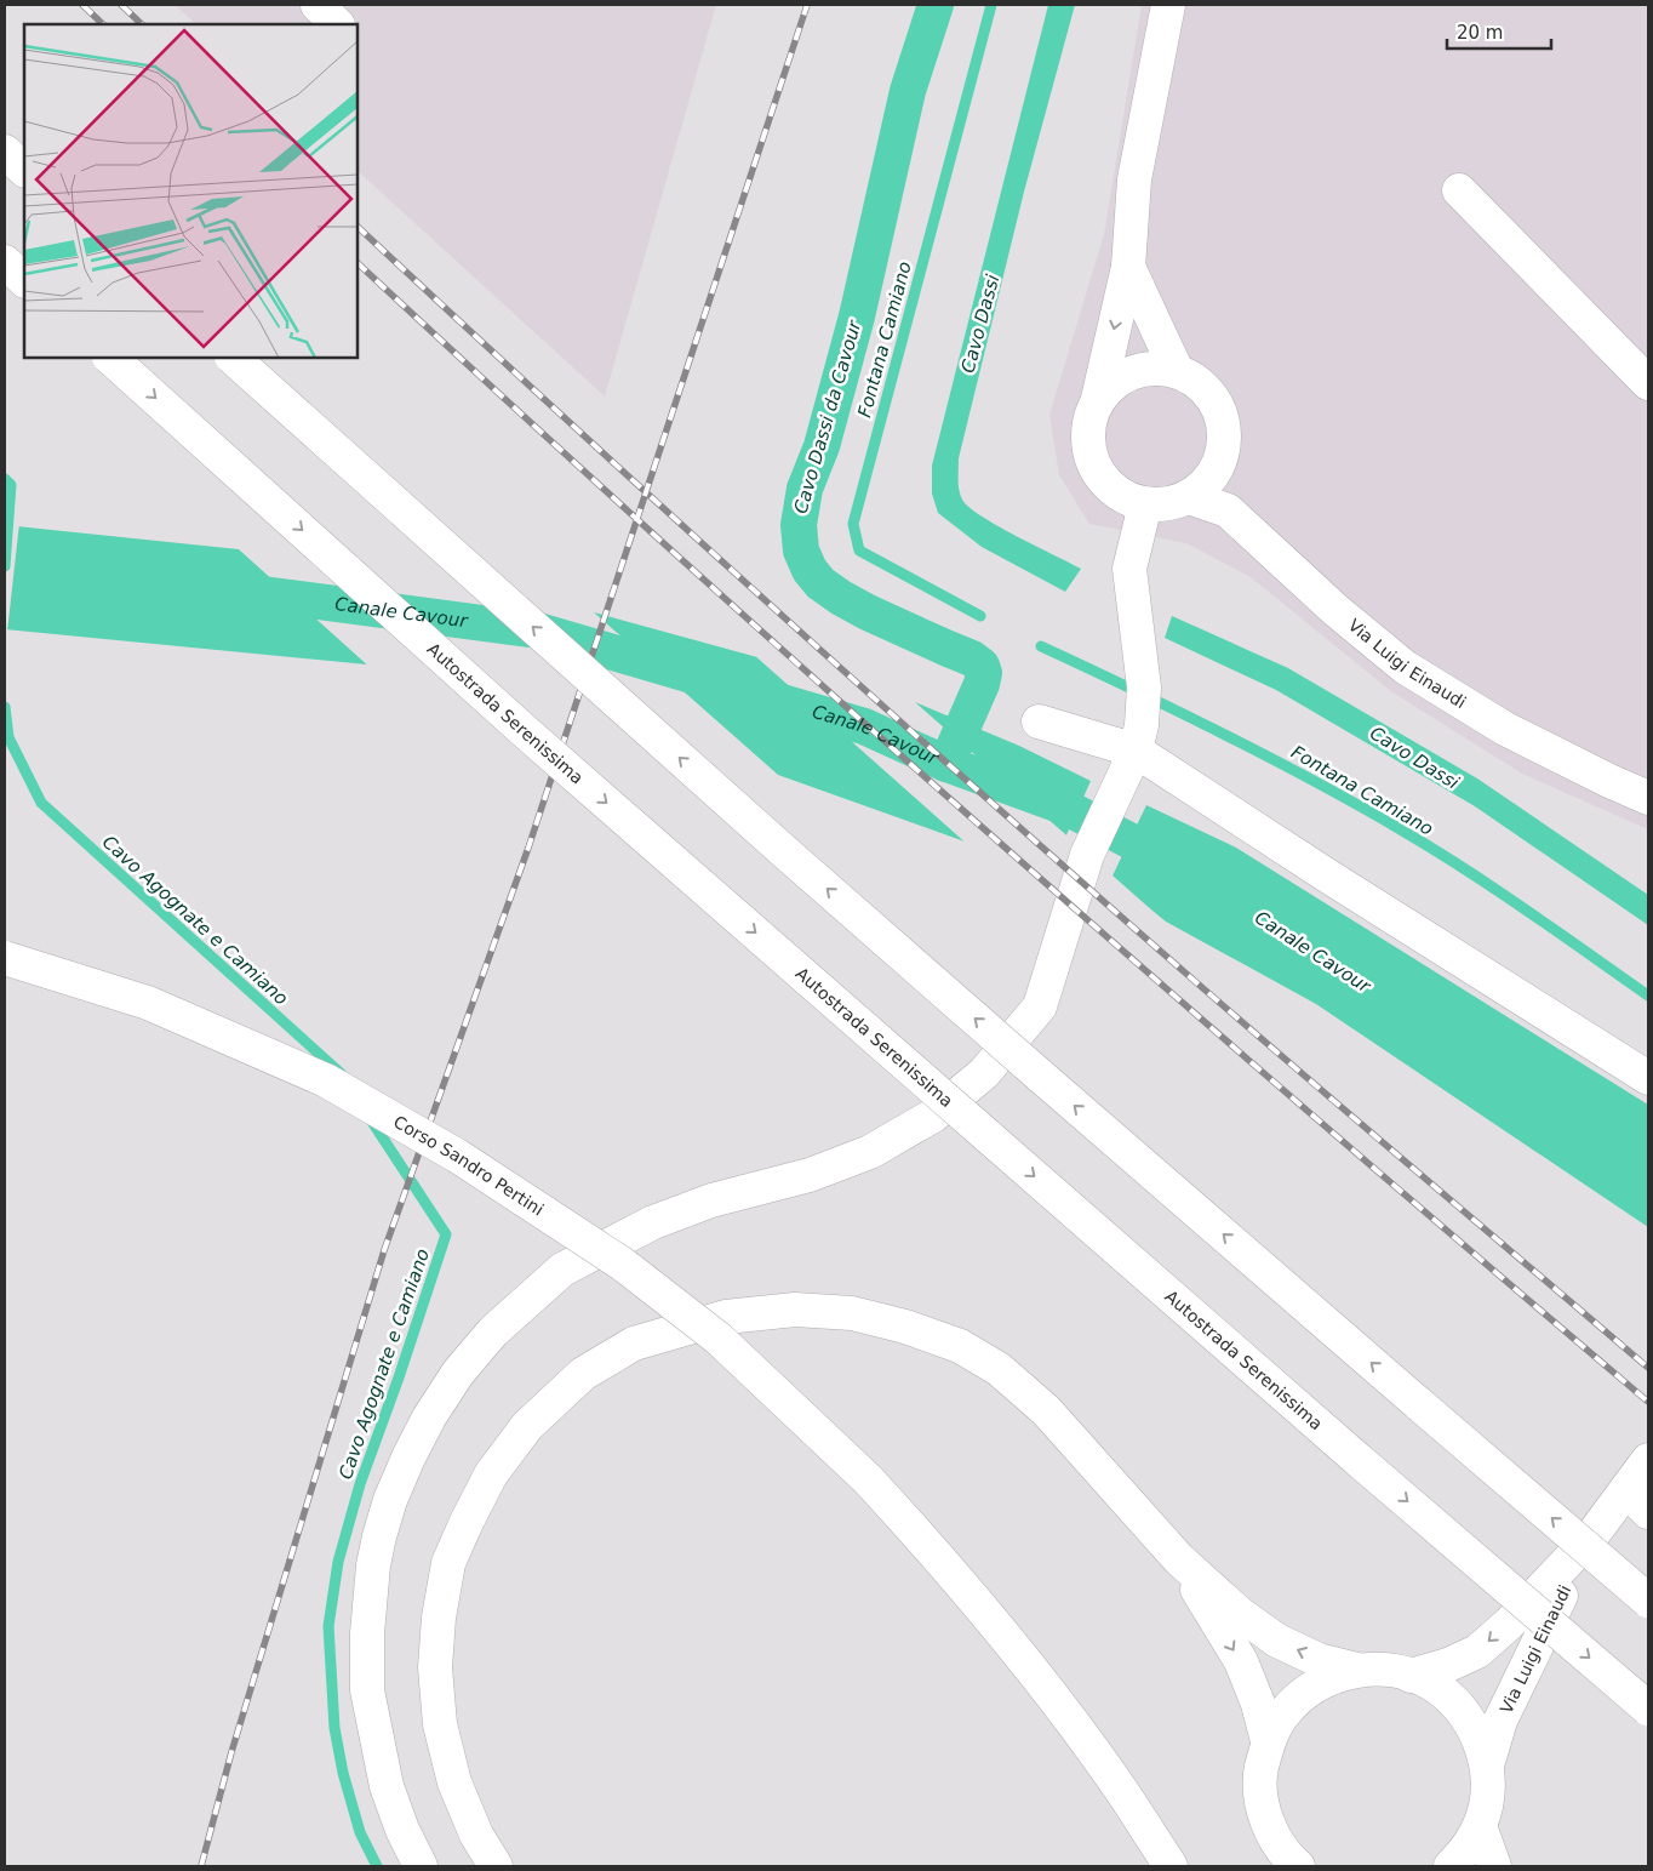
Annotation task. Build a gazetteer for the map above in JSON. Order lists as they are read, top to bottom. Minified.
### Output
{"streets":{"main road":["Via Luigi Einaudi","Autostrada Serenissima","Corso Sandro Pertini"]},"water":["Cavo Dassi","Fontana Camiano","Cavo Dassi da Cavour","Canale Cavour","Cavo Agognate e Camiano"],"scale_bar":"20 m"}
